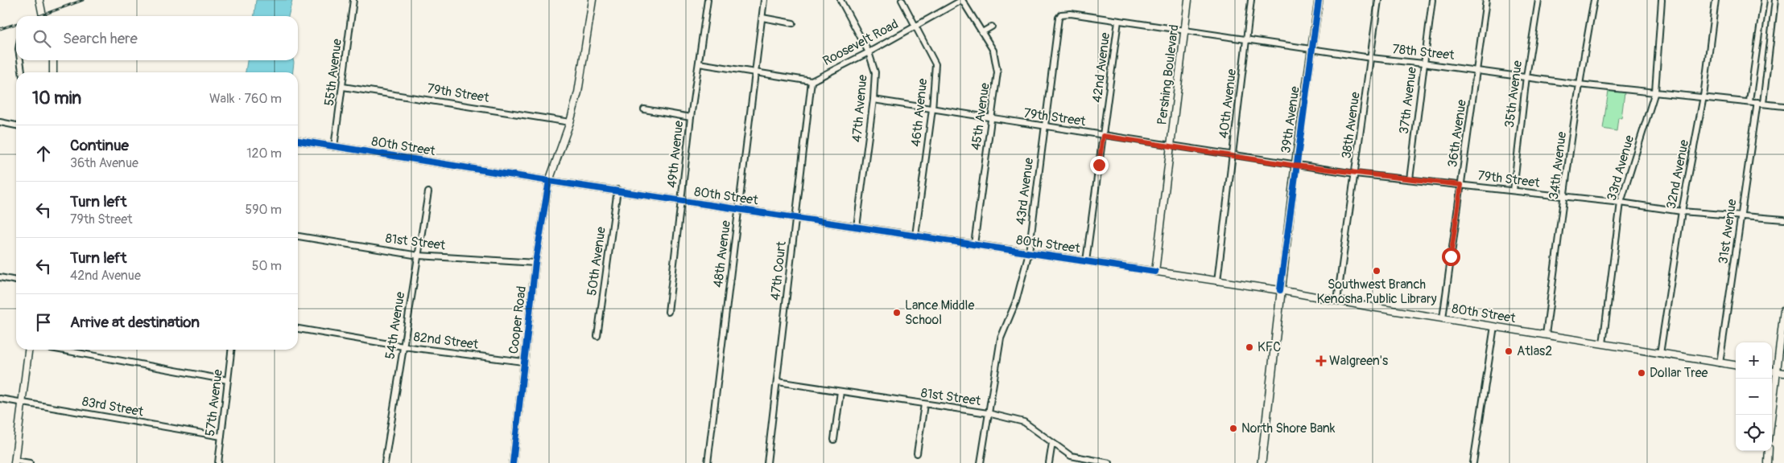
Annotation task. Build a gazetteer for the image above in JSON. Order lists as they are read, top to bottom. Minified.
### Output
{"streets":{"main road":["39th Avenue"],"street":["Roosevelt Road","78th Street","42nd Avenue","55th Avenue","Pershing Boulevard","79th Street","35th Avenue","37th Avenue","40th Avenue","47th Avenue","46th Avenue","45th Avenue","38th Avenue","36th Avenue","80th Street","49th Avenue","34th Avenue","33rd Avenue","32nd Avenue","43rd Avenue","31st Avenue","81st Street","48th Avenue","50th Avenue","47th Court","Cooper Road","54th Avenue","82nd Street","57th Avenue","83rd Street"]},"crossings":[["Roosevelt Road","47th Avenue"],["Roosevelt Road","46th Avenue"],["Roosevelt Road","45th Avenue"],["Roosevelt Road","47th Court"],["78th Street","42nd Avenue"],["78th Street","Pershing Boulevard"],["78th Street","35th Avenue"],["78th Street","37th Avenue"],["78th Street","40th Avenue"],["78th Street","39th Avenue"],["78th Street","38th Avenue"],["78th Street","36th Avenue"],["78th Street","34th Avenue"],["78th Street","33rd Avenue"],["78th Street","32nd Avenue"],["78th Street","43rd Avenue"],["78th Street","31st Avenue"],["42nd Avenue","79th Street"],["42nd Avenue","80th Street"],["55th Avenue","79th Street"],["55th Avenue","80th Street"],["Pershing Boulevard","79th Street"],["Pershing Boulevard","80th Street"],["79th Street","35th Avenue"],["79th Street","37th Avenue"],["79th Street","40th Avenue"],["79th Street","47th Avenue"],["79th Street","46th Avenue"],["79th Street","45th Avenue"],["79th Street","39th Avenue"],["79th Street","38th Avenue"],["79th Street","36th Avenue"],["79th Street","34th Avenue"],["79th Street","33rd Avenue"],["79th Street","32nd Avenue"],["79th Street","43rd Avenue"],["79th Street","31st Avenue"],["79th Street","Cooper Road"],["40th Avenue","80th Street"],["47th Avenue","80th Street"],["46th Avenue","80th Street"],["45th Avenue","80th Street"],["39th Avenue","80th Street"],["38th Avenue","80th Street"],["36th Avenue","80th Street"],["80th Street","49th Avenue"],["80th Street","34th Avenue"],["80th Street","33rd Avenue"],["80th Street","32nd Avenue"],["80th Street","43rd Avenue"],["80th Street","31st Avenue"],["80th Street","48th Avenue"],["80th Street","50th Avenue"],["80th Street","47th Court"],["80th Street","Cooper Road"],["43rd Avenue","81st Street"],["81st Street","47th Court"],["81st Street","Cooper Road"],["81st Street","54th Avenue"],["Cooper Road","82nd Street"],["54th Avenue","82nd Street"],["57th Avenue","83rd Street"]],"places":{"other":["Southwest Branch Kenosha Public Library","Lance Middle School","KFC","Atlas2","Dollar Tree","North Shore Bank"],"health":["Walgreen's"]},"page":{"search":"Search here","heading":["10 min","Walk · 760 m"],"list":[["Continue","36th Avenue","120 m"],["Turn left","79th Street","590 m"],["Turn left","42nd Avenue","50 m"],"Arrive at destination"],"map_buttons":["+","−"]}}
